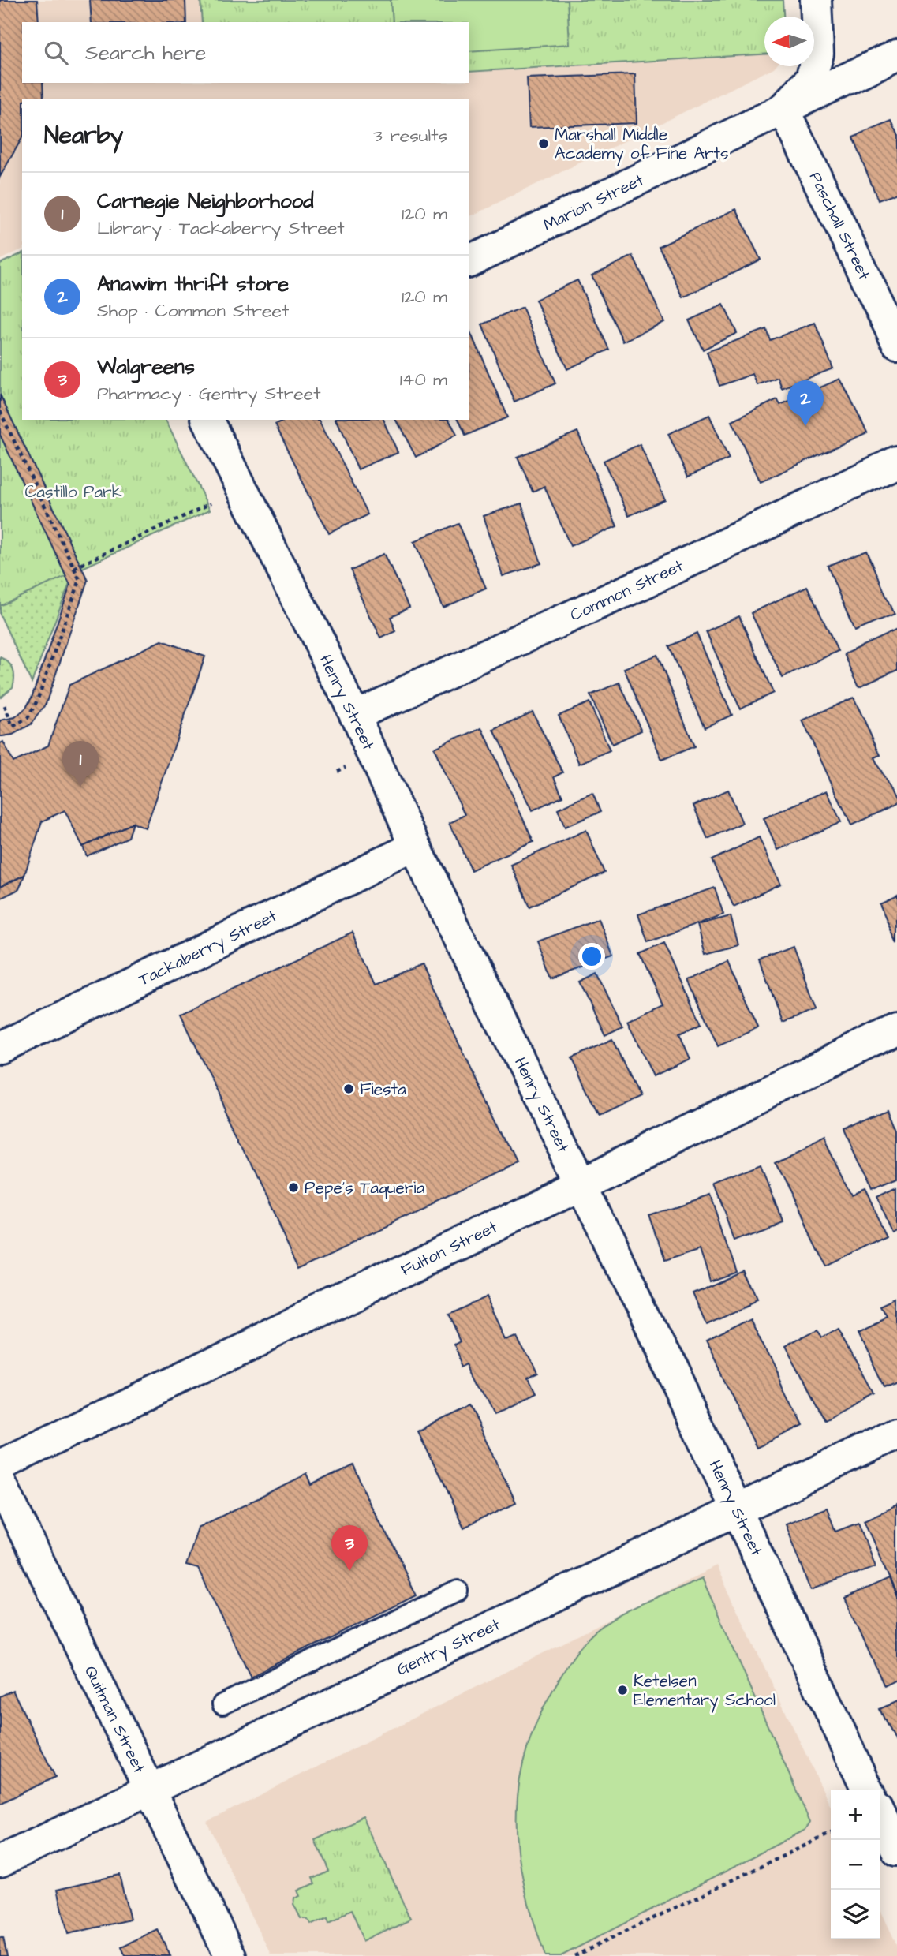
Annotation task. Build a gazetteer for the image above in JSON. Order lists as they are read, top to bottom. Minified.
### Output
{"streets":{"street":["Marion Street","Paschall Street","Common Street","Henry Street","Tackaberry Street","Fulton Street","Gentry Street","Quitman Street"]},"crossings":[["Marion Street","Paschall Street"],["Common Street","Henry Street"],["Henry Street","Tackaberry Street"],["Henry Street","Fulton Street"],["Henry Street","Gentry Street"],["Gentry Street","Quitman Street"]],"parks":["Castillo Park"],"places":["Marshall Middle Academy of Fine Arts","Fiesta","Pepe's Taqueria","Ketelsen Elementary School"],"north":"left","page":{"search":"Search here","heading":["Nearby","3 results"],"list":[{"mark":"1","name":"Carnegie Neighborhood","note":"Library · Tackaberry Street","value":"120 m"},{"mark":"2","name":"Anawim thrift store","note":"Shop · Common Street","value":"120 m"},{"mark":"3","name":"Walgreens","note":"Pharmacy · Gentry Street","value":"140 m"}],"pins":["2","1","3"],"map_buttons":["+","−"]}}
